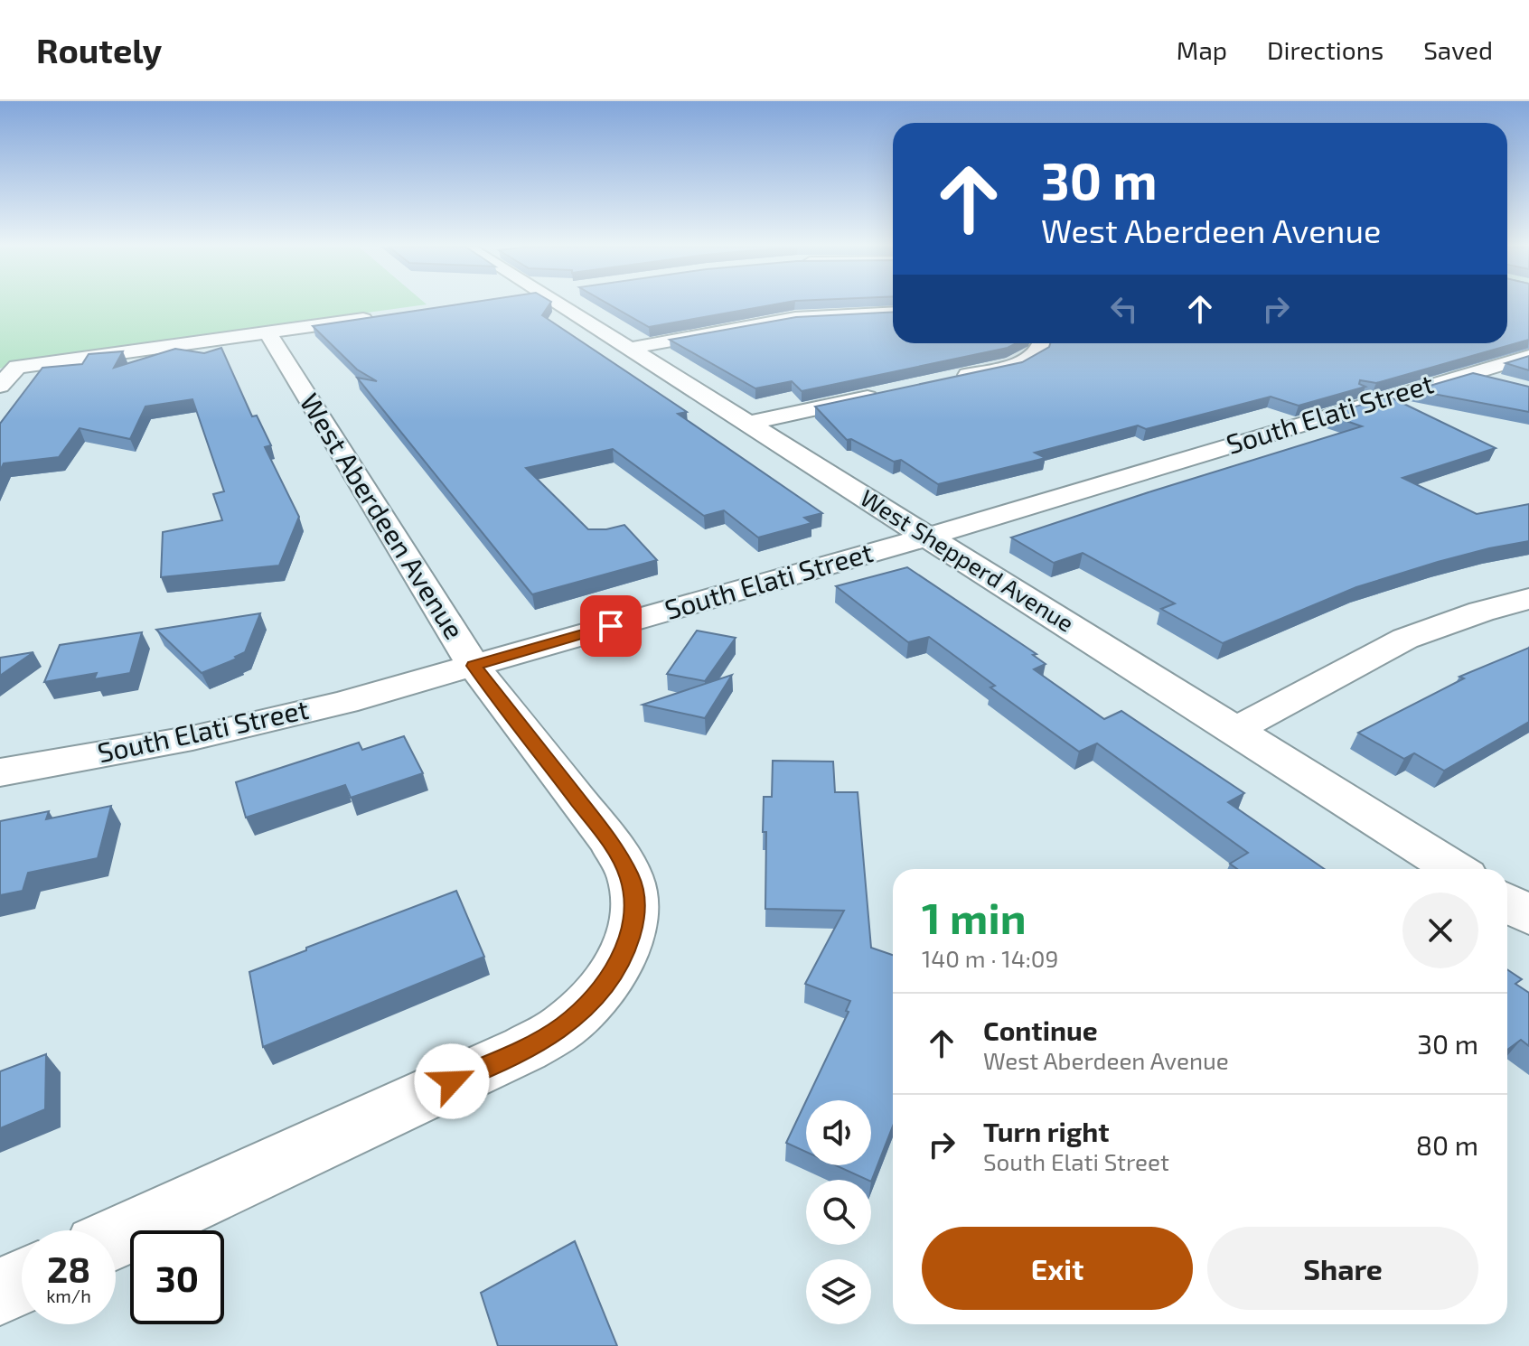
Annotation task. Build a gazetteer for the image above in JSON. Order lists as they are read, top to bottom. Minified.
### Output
{"streets":{"street":["South Elati Street","West Aberdeen Avenue","West Shepperd Avenue"]},"crossings":[["South Elati Street","West Aberdeen Avenue"],["South Elati Street","West Shepperd Avenue"]],"page":{"header":"Routely","nav":["Map","Directions","Saved"],"turn":["30 m","West Aberdeen Avenue"],"heading":["1 min","140 m · 14:09"],"list":[{"name":"Continue","note":"West Aberdeen Avenue","value":"30 m"},{"name":"Turn right","note":"South Elati Street","value":"80 m"}],"buttons":["Exit","Share"],"speed":"28 km/h","limit":"30"}}
